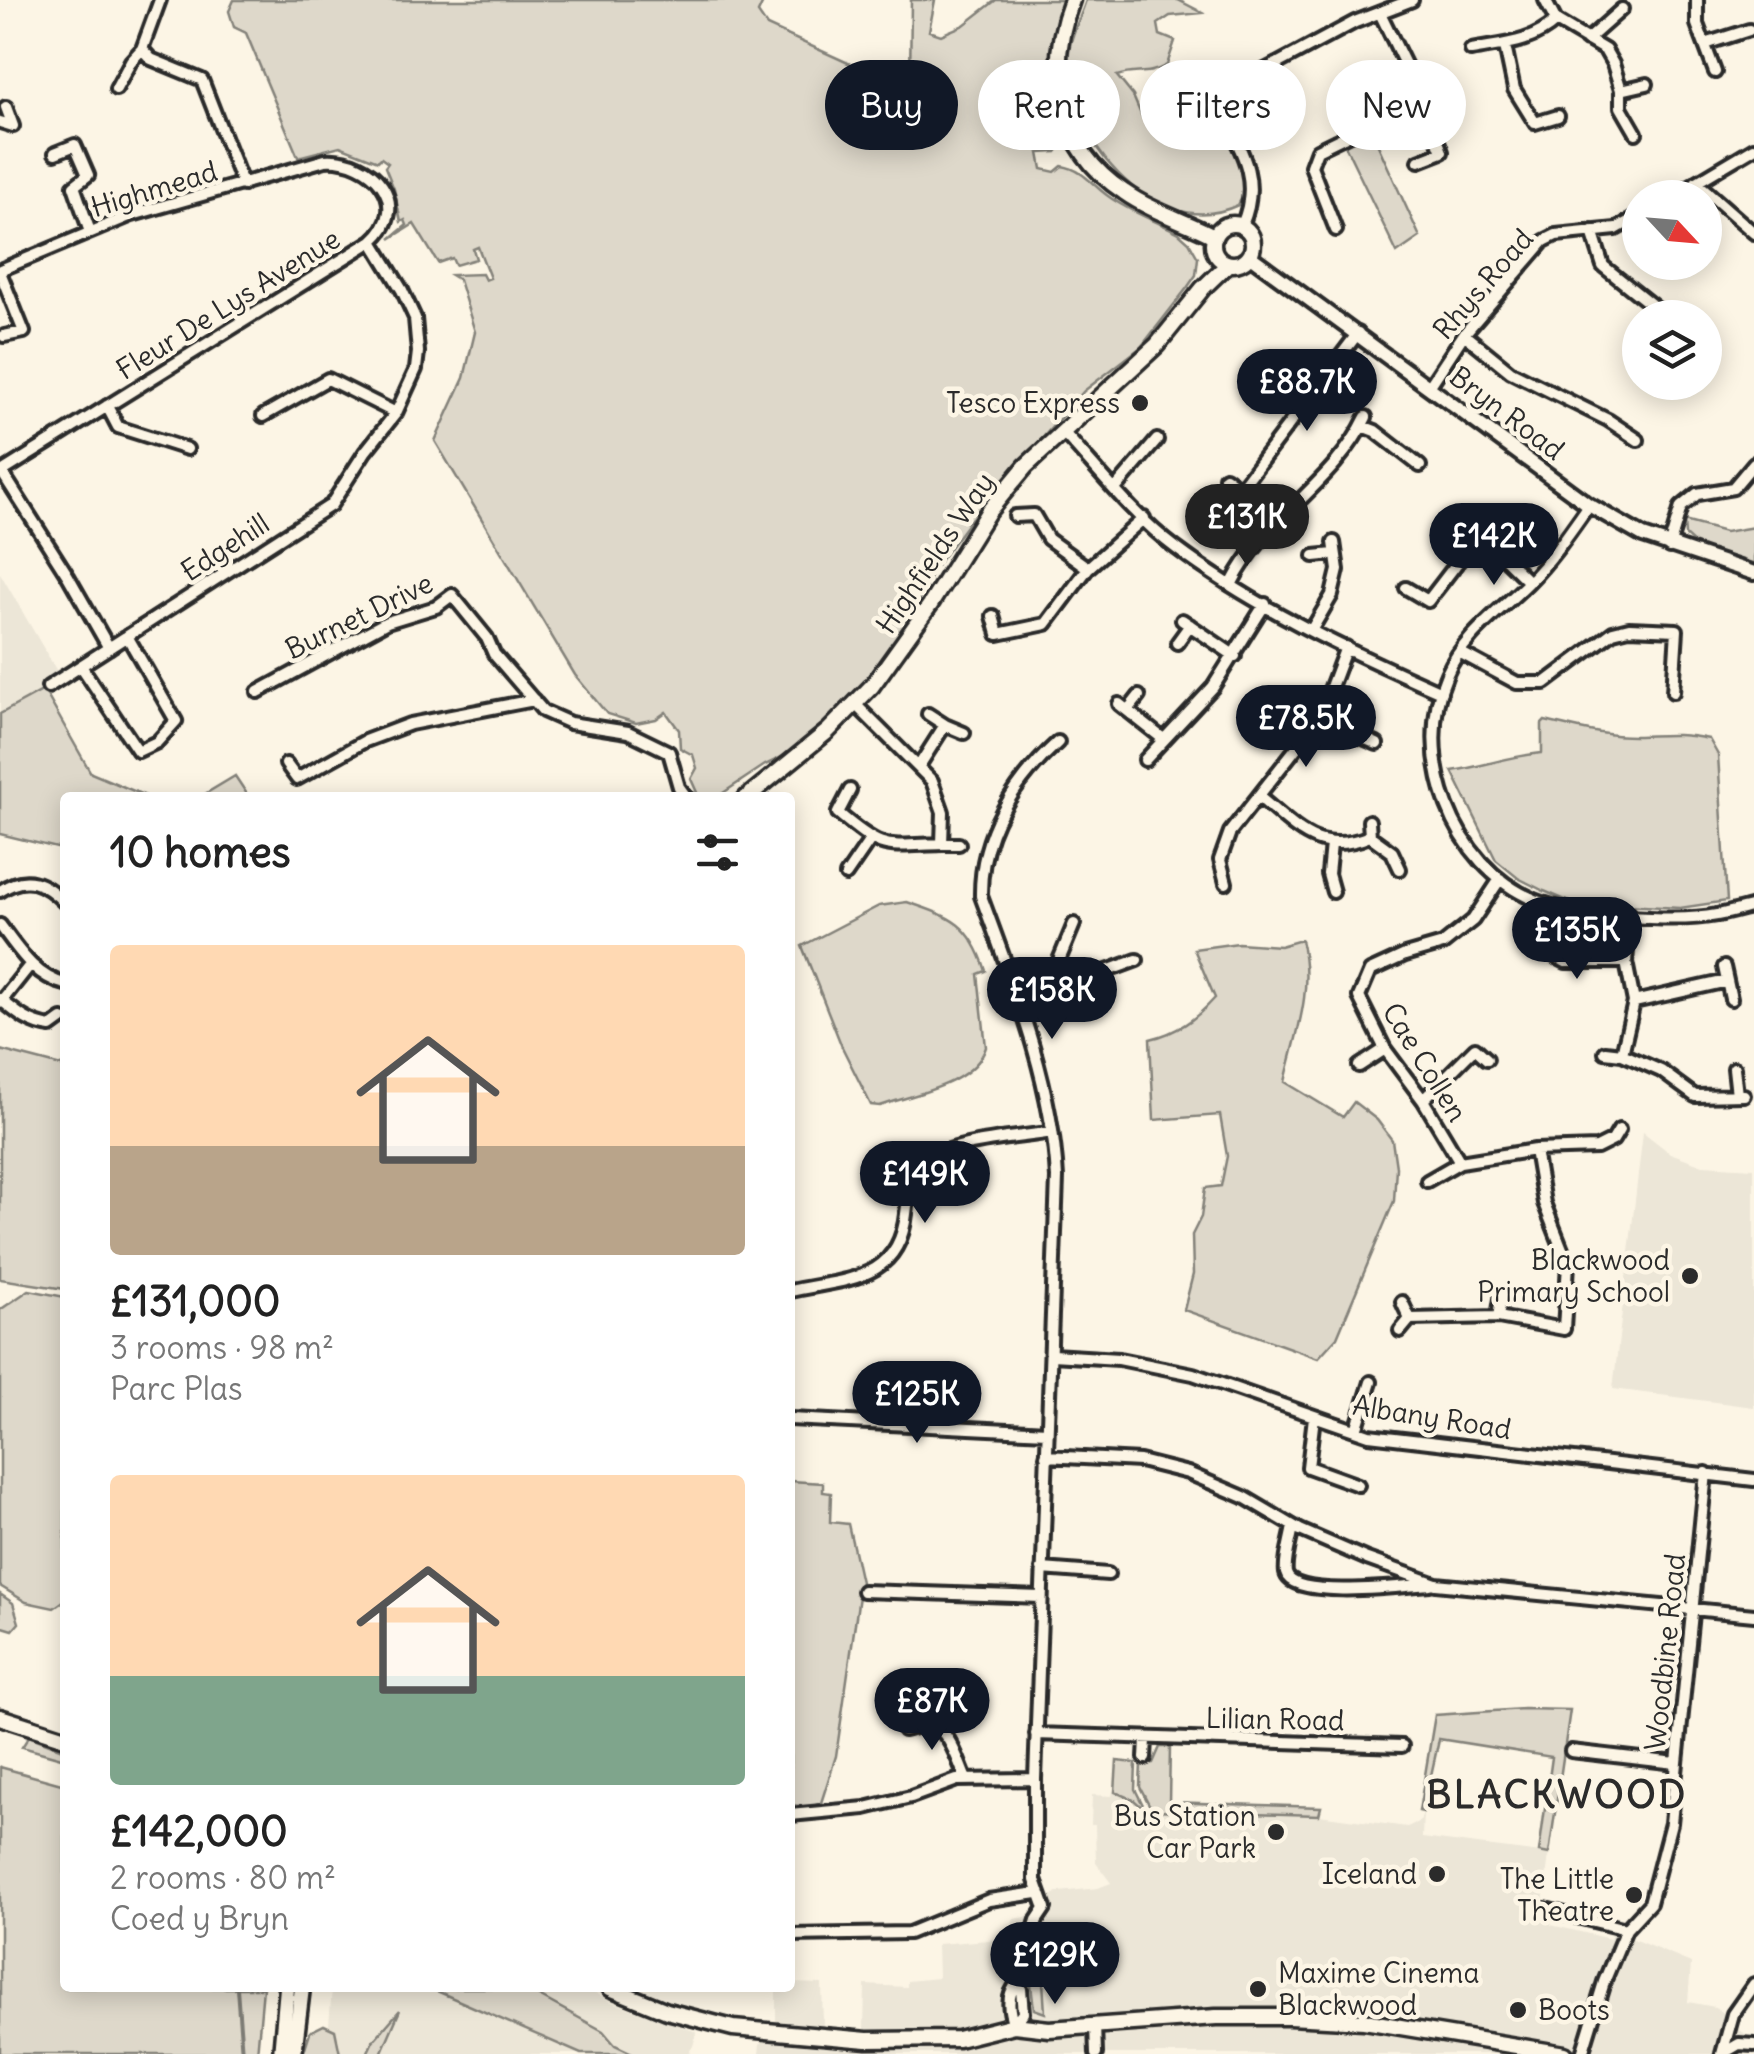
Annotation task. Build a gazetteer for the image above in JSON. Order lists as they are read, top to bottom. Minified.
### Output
{"streets":{"main road":["Highfields Way"],"street":["Highmead","Rhys Road","Fleur De Lys Avenue","Bryn Road","Edgehill","Burnet Drive","Cae Collen","Albany Road","Woodbine Road","Lilian Road"]},"crossings":[["Highmead","Fleur De Lys Avenue"],["Rhys Road","Bryn Road"],["Fleur De Lys Avenue","Edgehill"],["Albany Road","Woodbine Road"]],"districts":["BLACKWOOD"],"places":["Tesco Express","Blackwood Primary School","Bus Station Car Park","Iceland","The Little Theatre","Maxime Cinema Blackwood","Boots"],"north":"bottom right","page":{"chip":["Buy","Rent","Filters","New"],"price":["£88.7K","£131K","£142K","£78.5K","£135K","£158K","£149K","£125K","£87K","£129K"],"heading":"10 homes","list":[{"name":"£131,000","note":"3 rooms · 98 m² · Parc Plas"},{"name":"£142,000","note":"2 rooms · 80 m² · Coed y Bryn"}]}}
